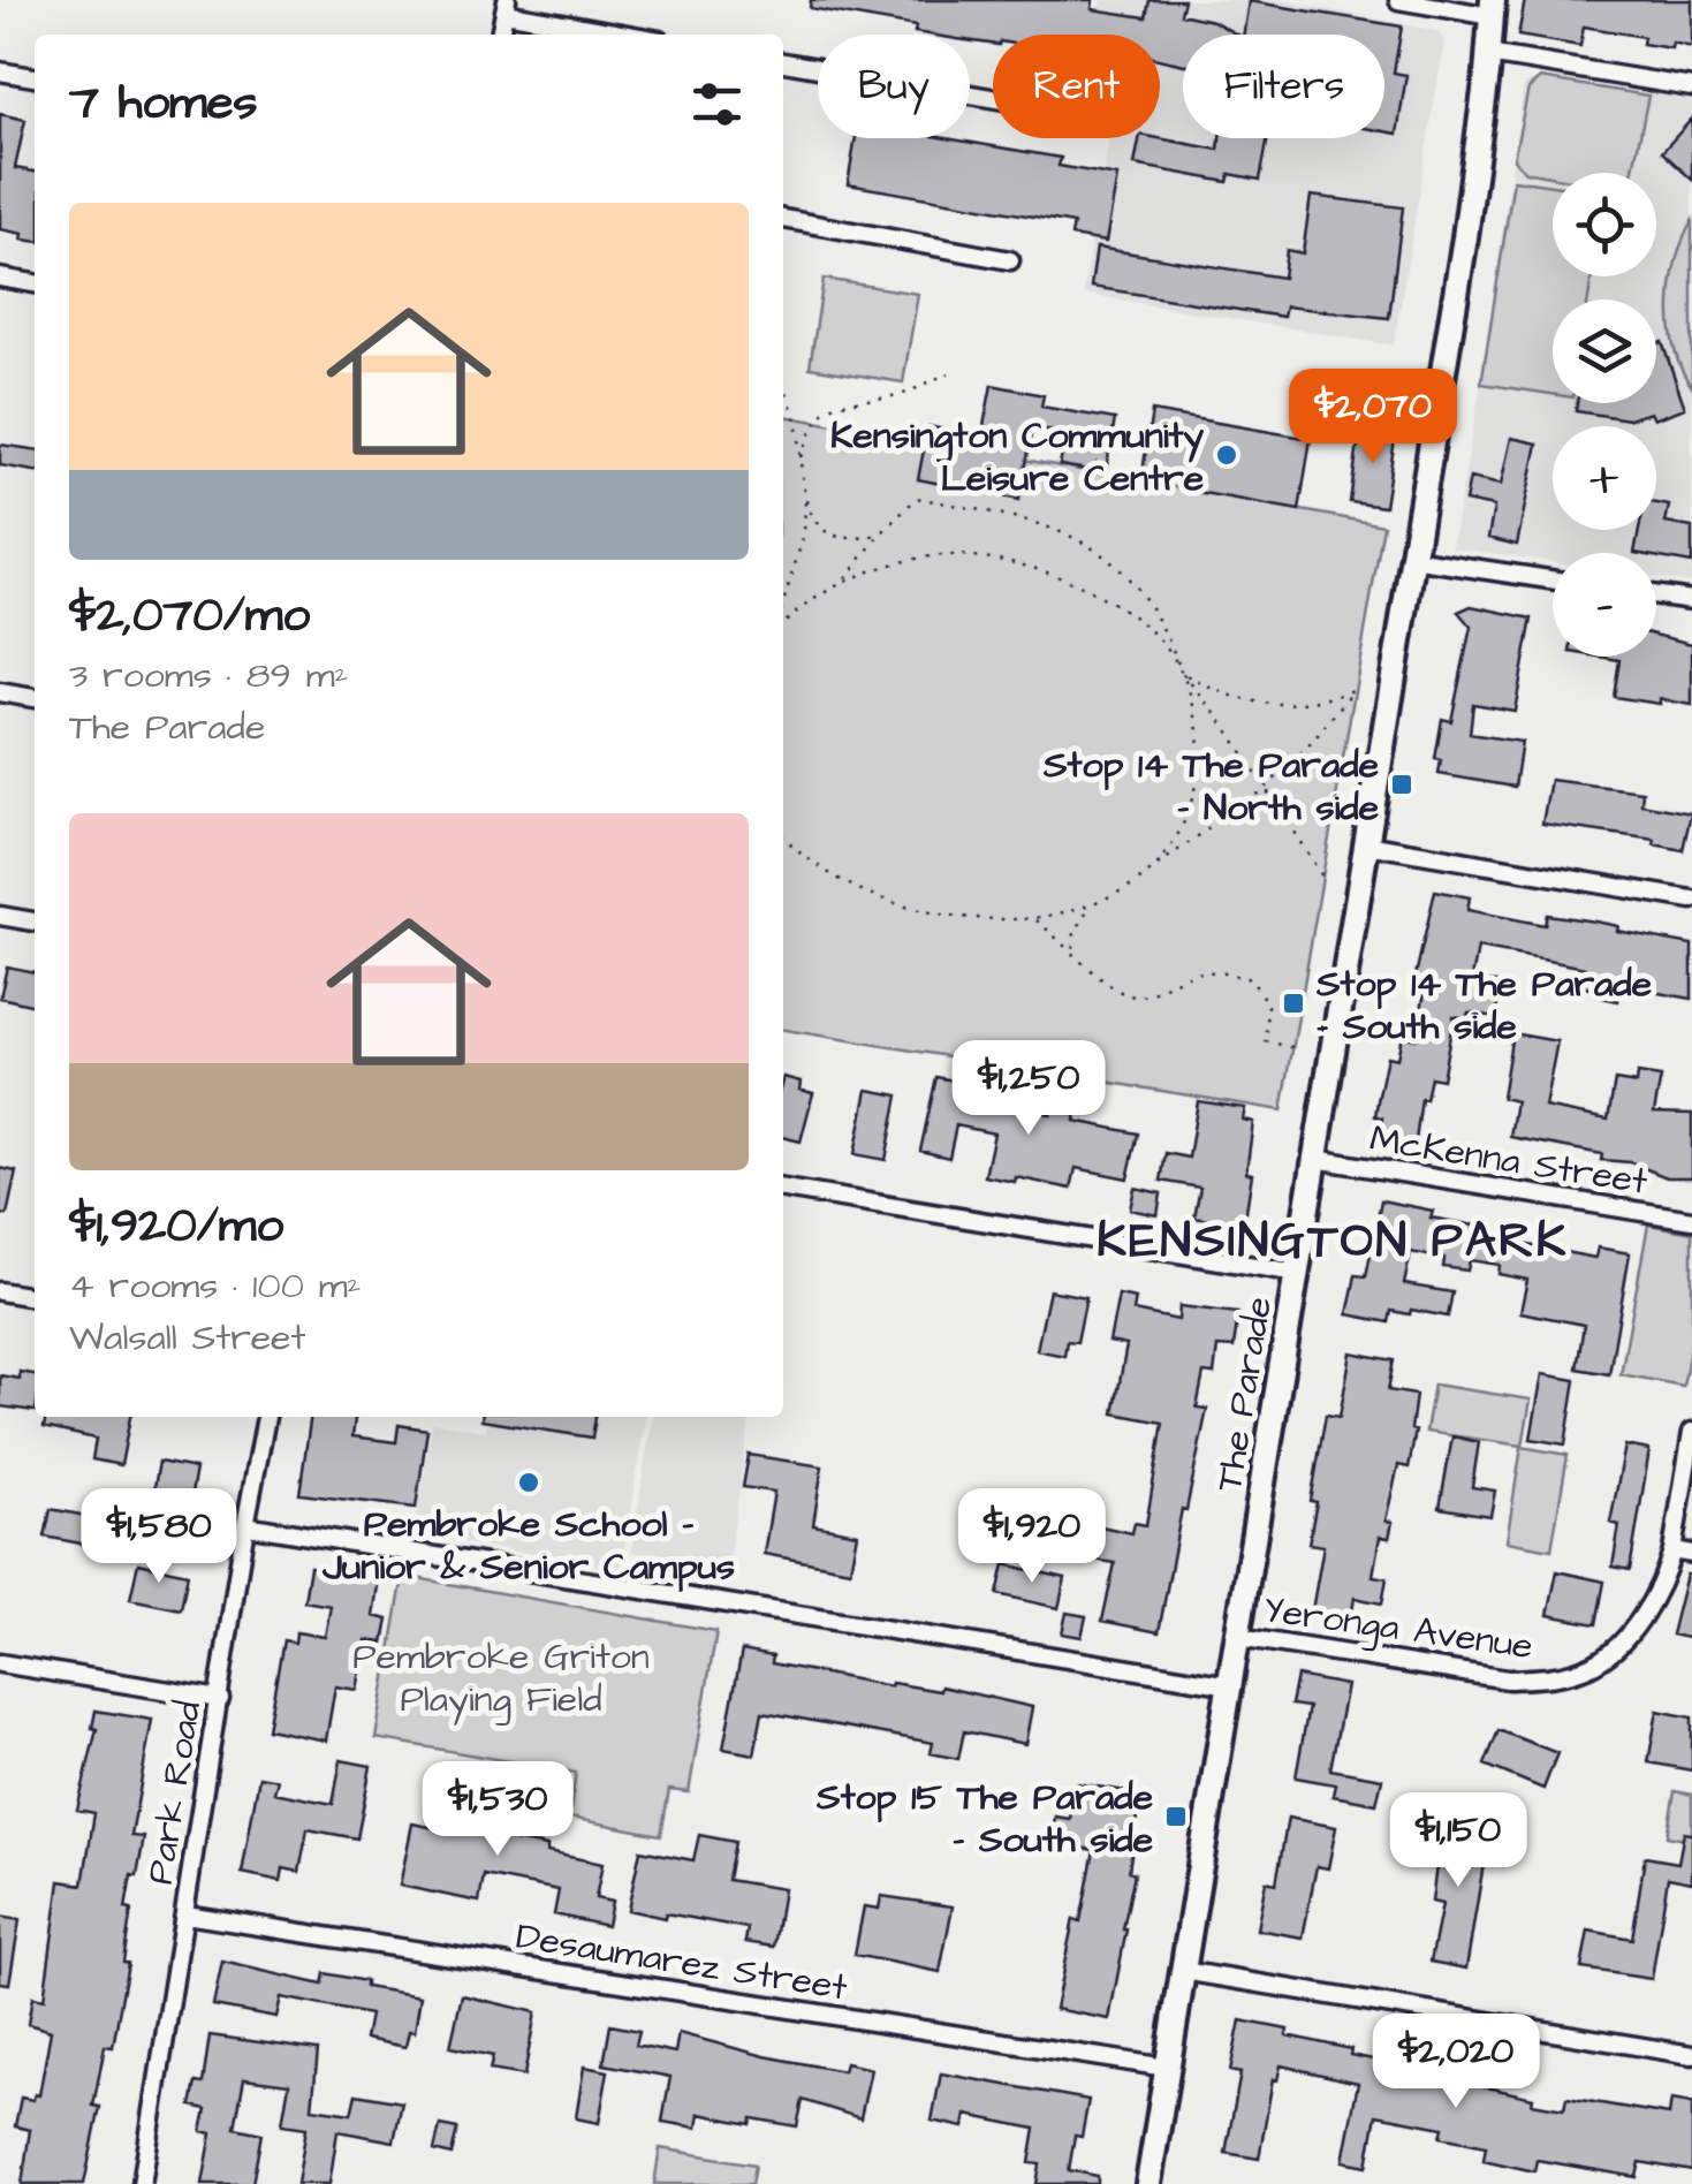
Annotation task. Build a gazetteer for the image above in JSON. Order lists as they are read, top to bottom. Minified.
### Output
{"streets":{"main road":["The Parade"],"street":["McKenna Street","Yeronga Avenue","Park Road","Desaumarez Street"]},"crossings":[["McKenna Street","The Parade"],["The Parade","Yeronga Avenue"],["The Parade","Desaumarez Street"],["Park Road","Desaumarez Street"]],"districts":["KENSINGTON PARK"],"parks":["Pembroke Griton Playing Field"],"places":{"other":["Kensington Community Leisure Centre","Pembroke School - Junior & Senior Campus"],"transit":["Stop 14 The Parade - North side","Stop 14 The Parade - South side","Stop 15 The Parade - South side"]},"page":{"chip":["Buy","Rent","Filters"],"heading":"7 homes","map_buttons":["+","−"],"list":[{"name":"$2,070/mo","note":"3 rooms · 89 m² · The Parade"},{"name":"$1,920/mo","note":"4 rooms · 100 m² · Walsall Street"}],"price":["$2,070","$1,250","$1,580","$1,920","$1,530","$1,150","$2,020"]}}
